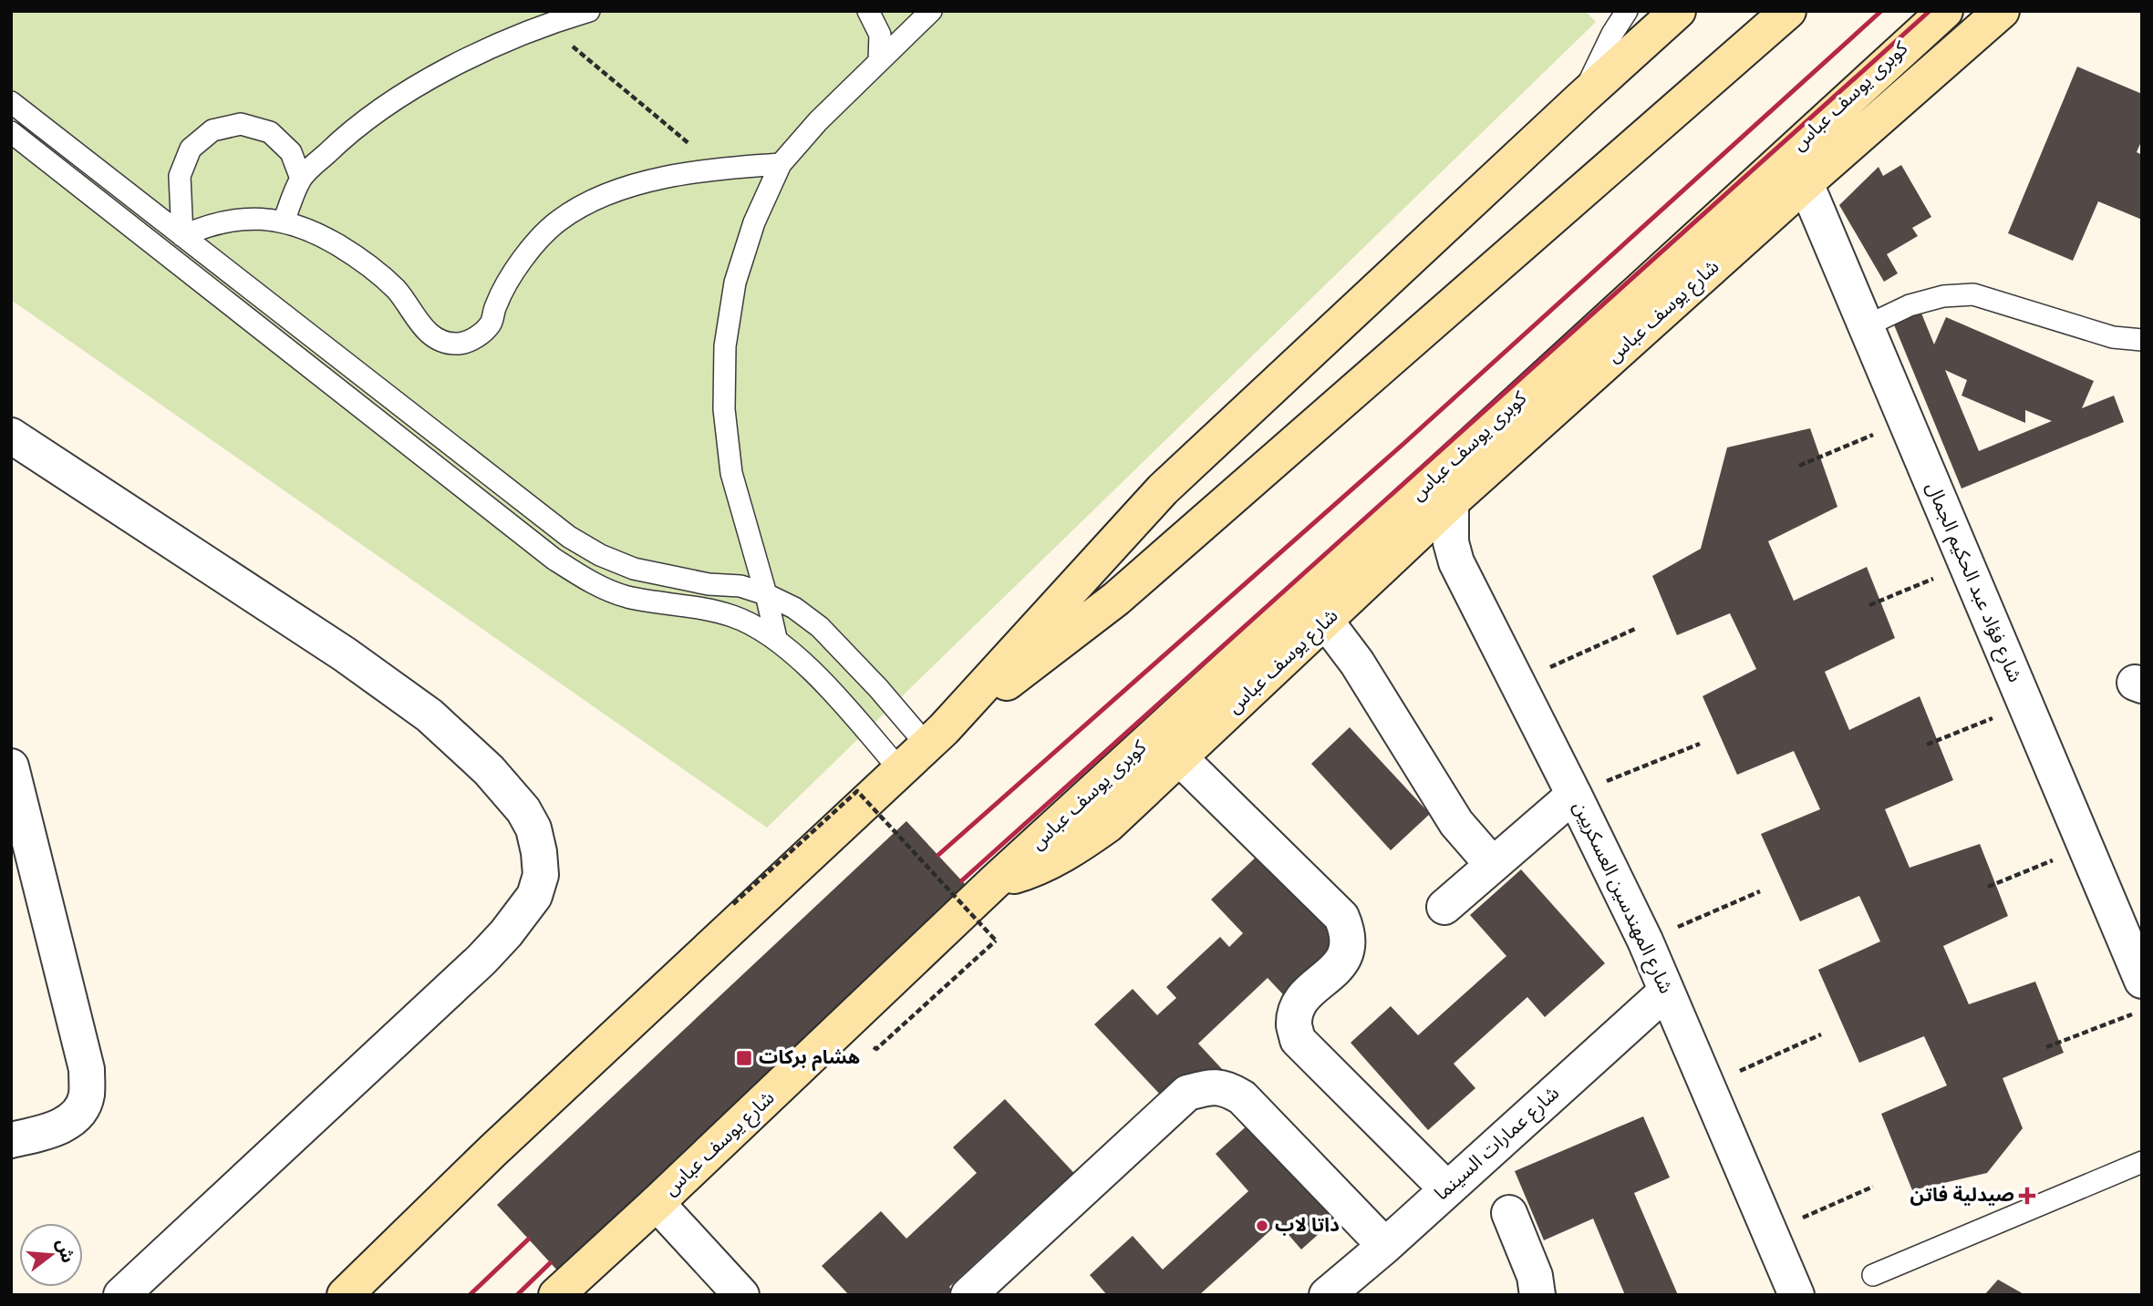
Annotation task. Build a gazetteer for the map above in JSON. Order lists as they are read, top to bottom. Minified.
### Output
{"streets":{"main road":["كوبرى يوسف عباس","شارع يوسف عباس"],"street":["شارع فؤاد عبد الحكيم الجمال","شارع المهندسين العسكريين","شارع عمارات السينما"]},"crossings":[["كوبرى يوسف عباس","شارع يوسف عباس"],["شارع يوسف عباس","شارع فؤاد عبد الحكيم الجمال"],["شارع يوسف عباس","شارع المهندسين العسكريين"],["شارع المهندسين العسكريين","شارع عمارات السينما"]],"places":{"transit":["هشام بركات"],"health":["صيدلية فاتن"],"other":["داتا لاب"]},"north":"right"}
